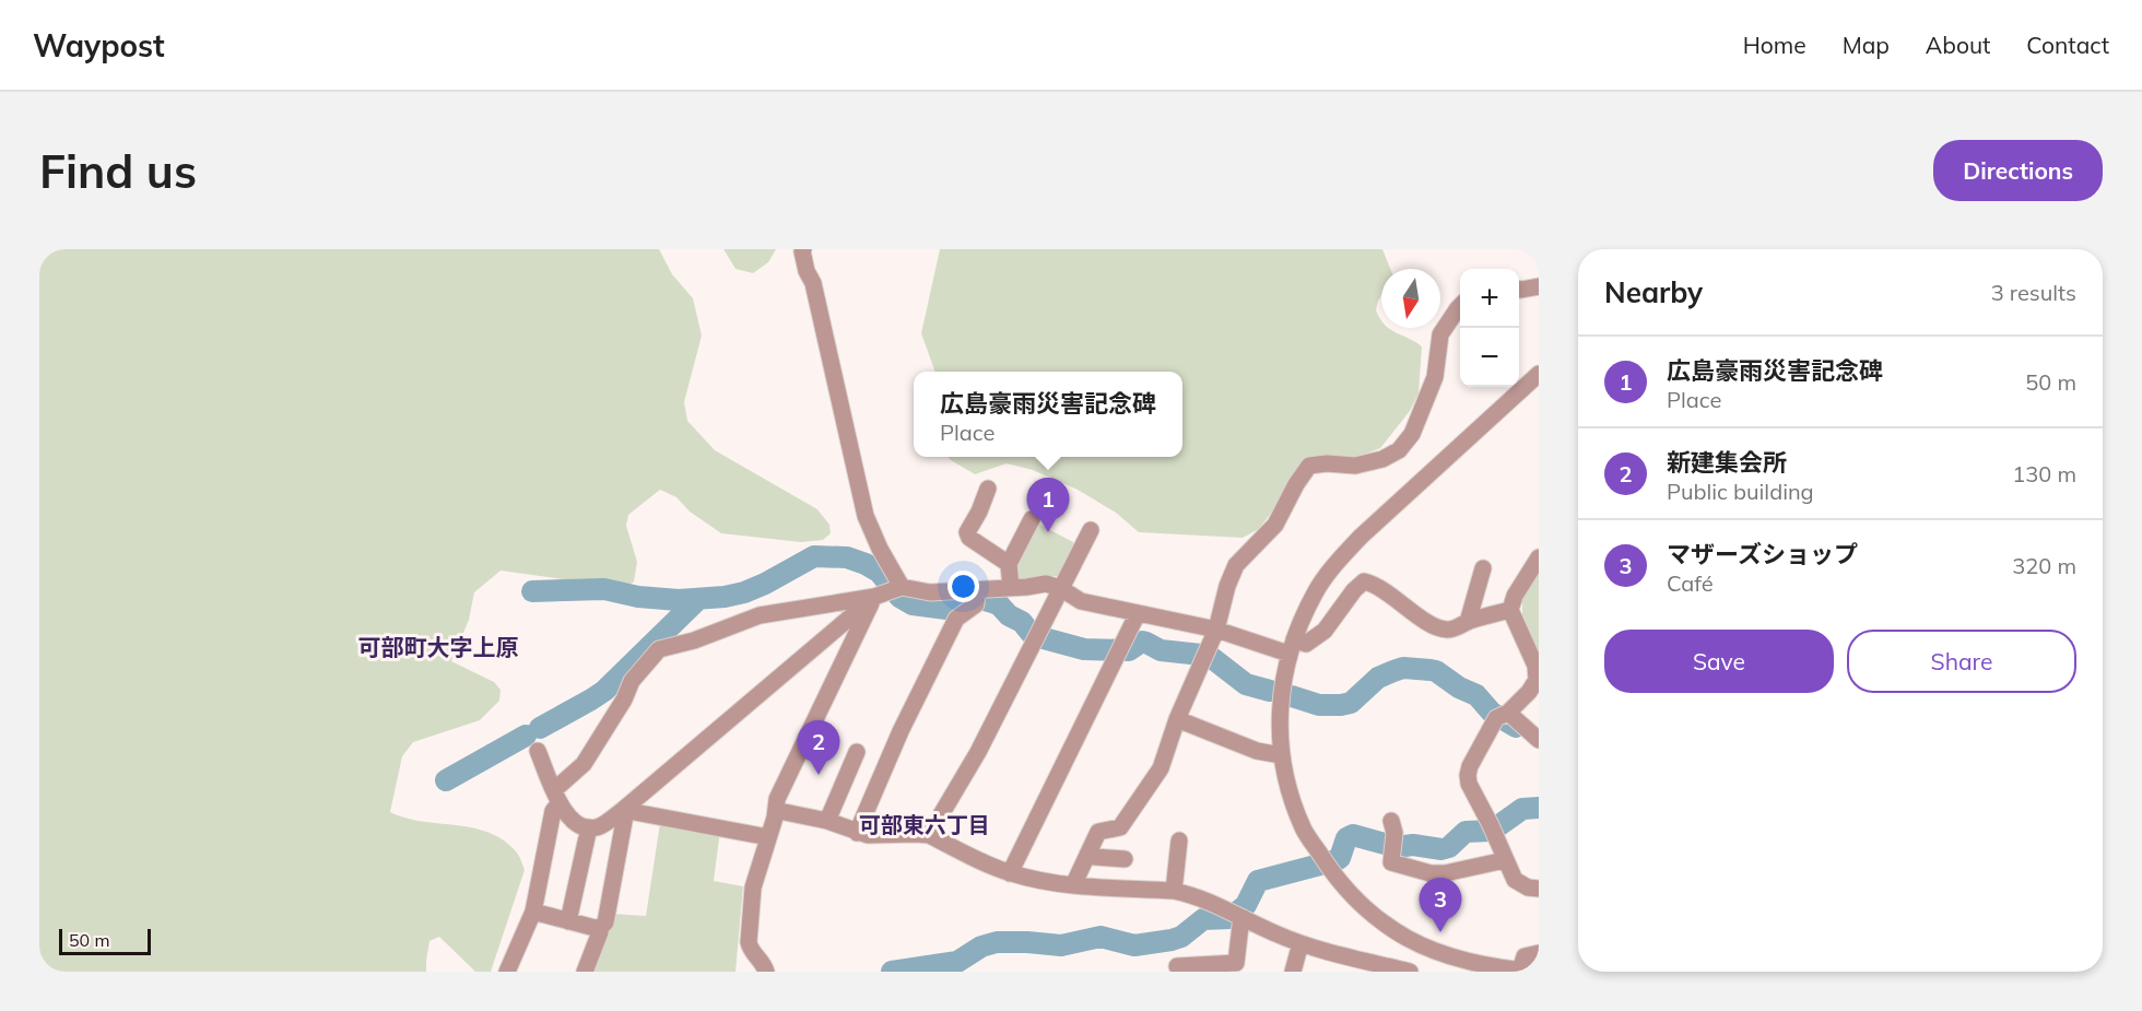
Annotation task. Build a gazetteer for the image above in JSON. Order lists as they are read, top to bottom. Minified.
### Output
{"districts":["可部町大字上原","可部東六丁目"],"scale_bar":"50 m","north":"bottom","page":{"header":"Waypost","nav":["Home","Map","About","Contact"],"buttons":["Directions",["Save","Share"]],"title":"Find us","heading":["Nearby","3 results"],"map_buttons":["+","−"],"list":[{"mark":"1","name":"広島豪雨災害記念碑","note":"Place","value":"50 m"},{"mark":"2","name":"新建集会所","note":"Public building","value":"130 m"},{"mark":"3","name":"マザーズショップ","note":"Café","value":"320 m"}],"popup":["広島豪雨災害記念碑","Place"],"pins":["1","2","3"],"scale":"50 m"}}
